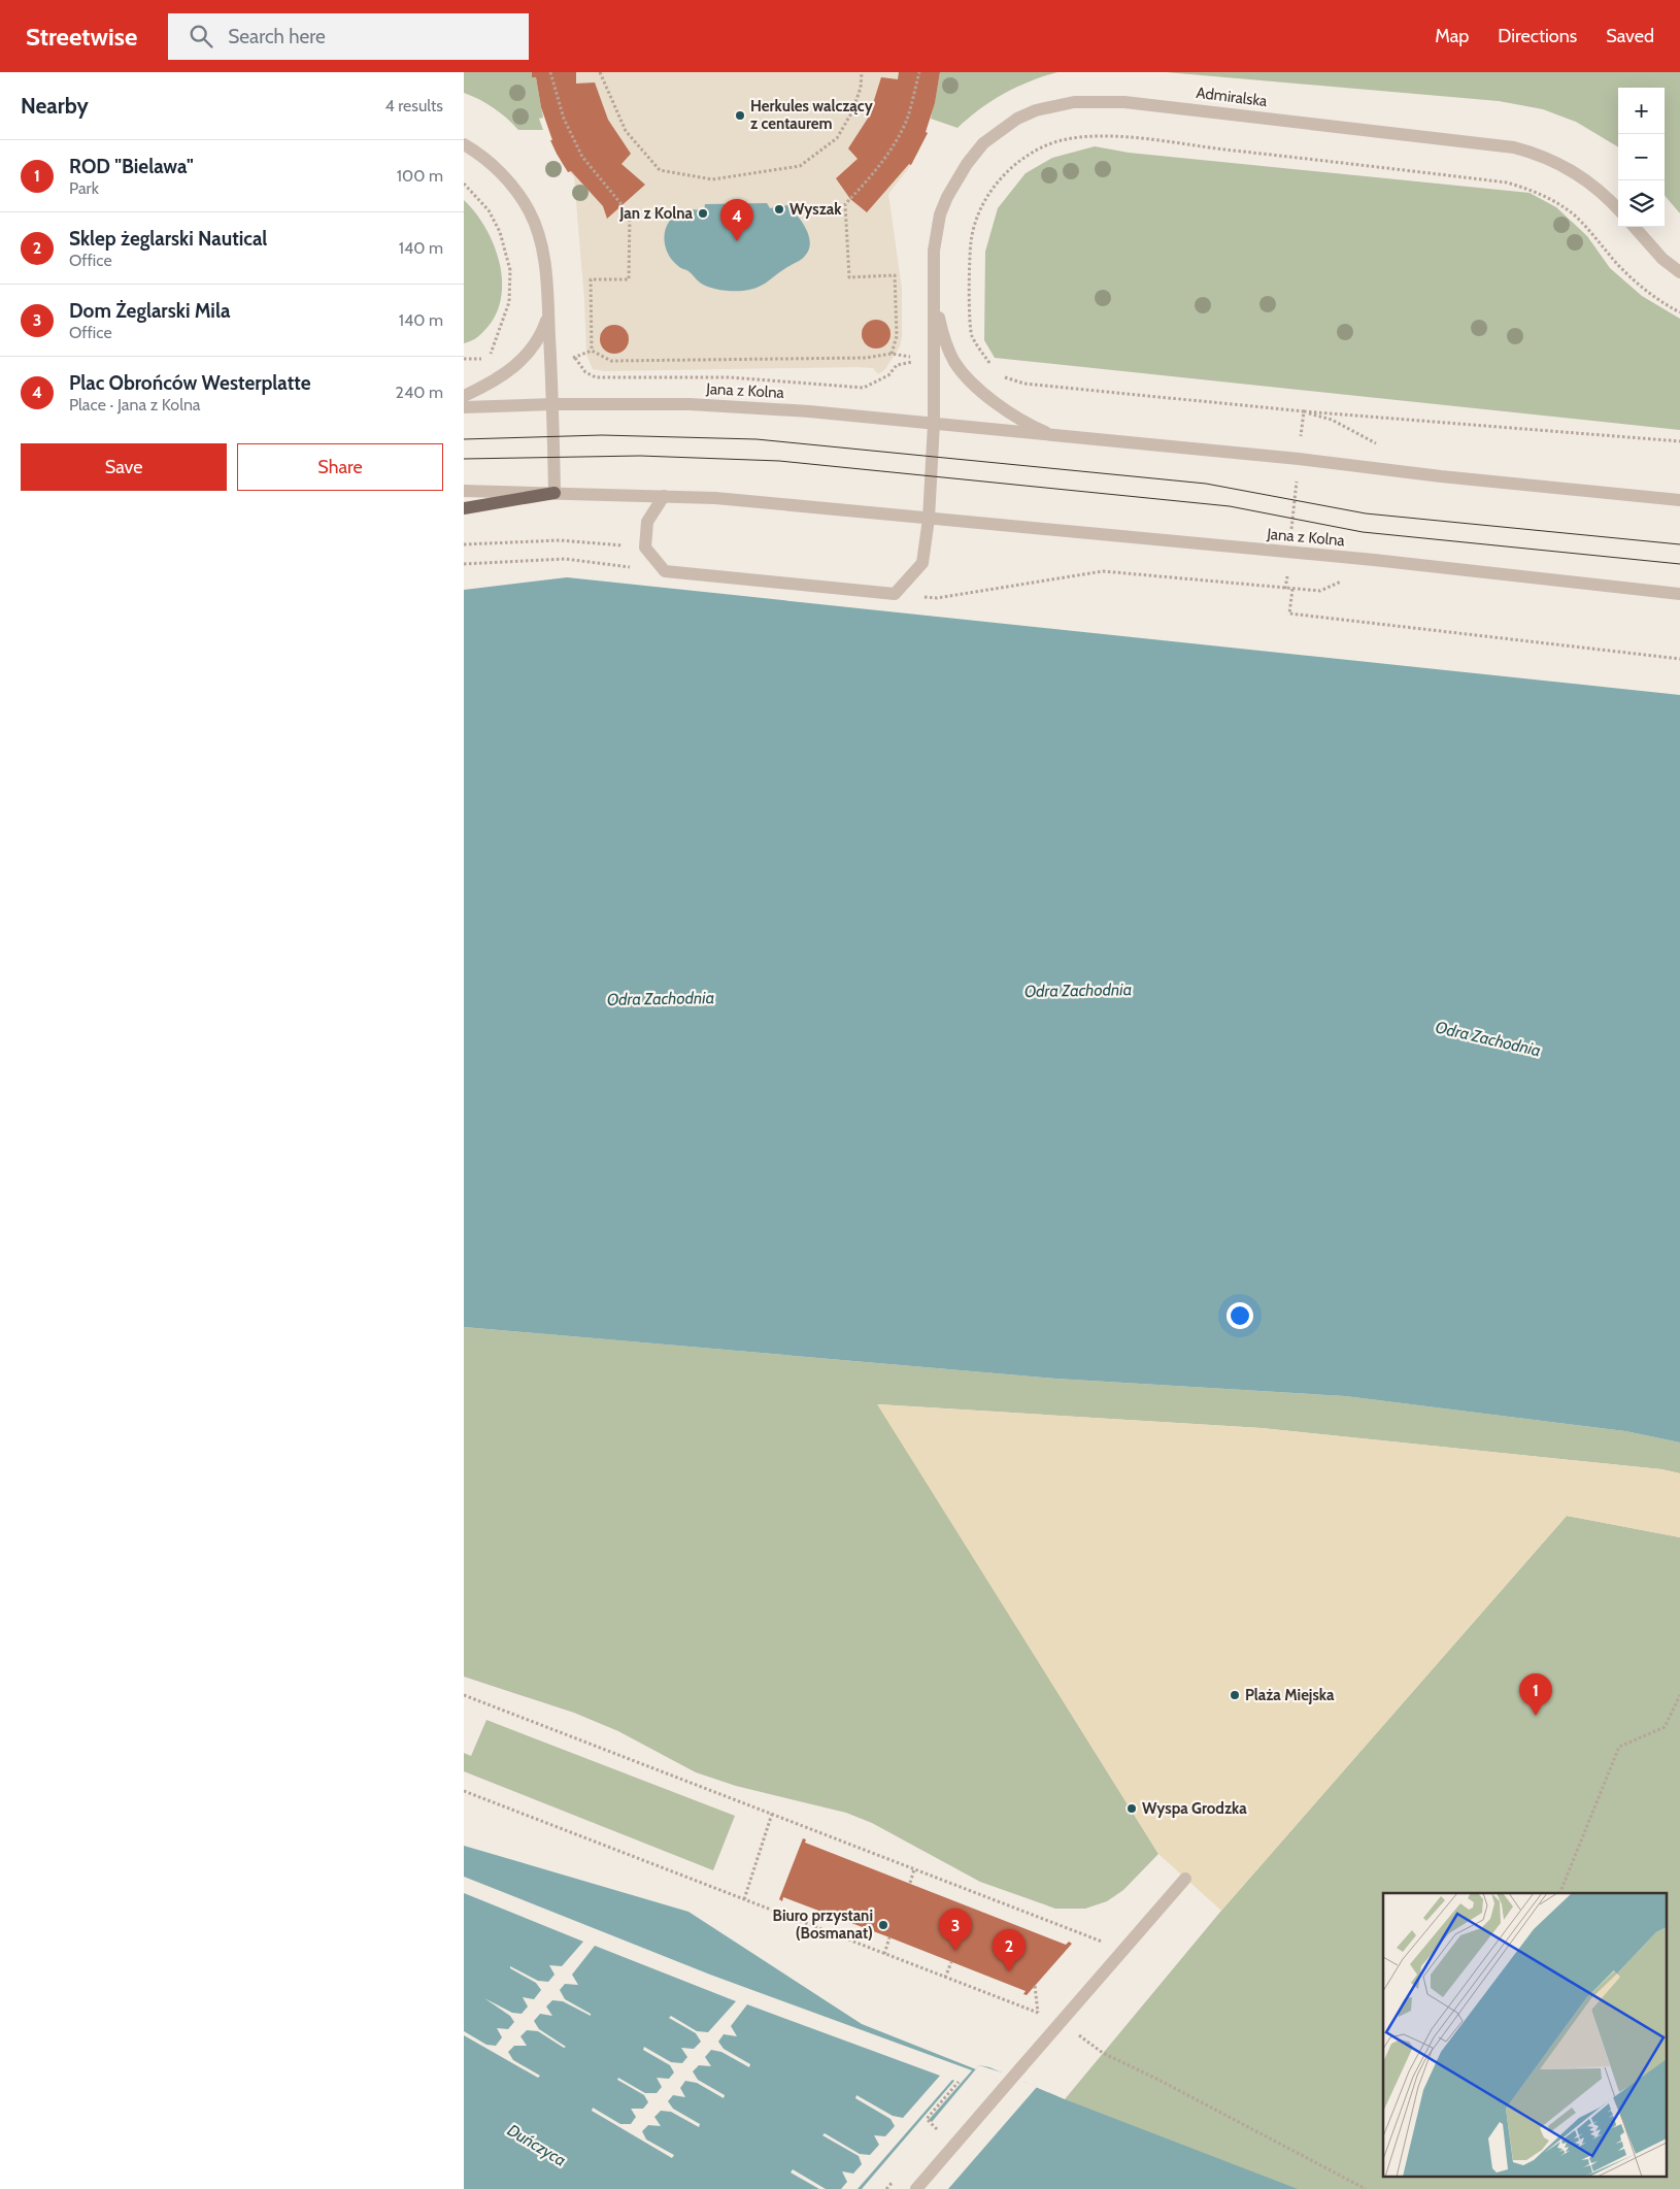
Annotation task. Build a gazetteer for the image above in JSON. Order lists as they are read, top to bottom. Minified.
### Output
{"streets":{"street":["Admiralska","Jana z Kolna"]},"crossings":[["Admiralska","Jana z Kolna"]],"water":["Odra Zachodnia","Duńczyca"],"places":["Herkules walczący z centaurem","Wyszak","Jan z Kolna","Plaża Miejska","Wyspa Grodzka","Biuro przystani (Bosmanat)"],"page":{"header":"Streetwise","search":"Search here","nav":["Map","Directions","Saved"],"heading":["Nearby","4 results"],"map_buttons":["+","−"],"list":[{"mark":"1","name":"ROD \"Bielawa\"","note":"Park","value":"100 m"},{"mark":"2","name":"Sklep żeglarski Nautical","note":"Office","value":"140 m"},{"mark":"3","name":"Dom Żeglarski Mila","note":"Office","value":"140 m"},{"mark":"4","name":"Plac Obrońców Westerplatte","note":"Place · Jana z Kolna","value":"240 m"}],"pins":["4","1","3","2"],"buttons":["Save","Share"]}}
